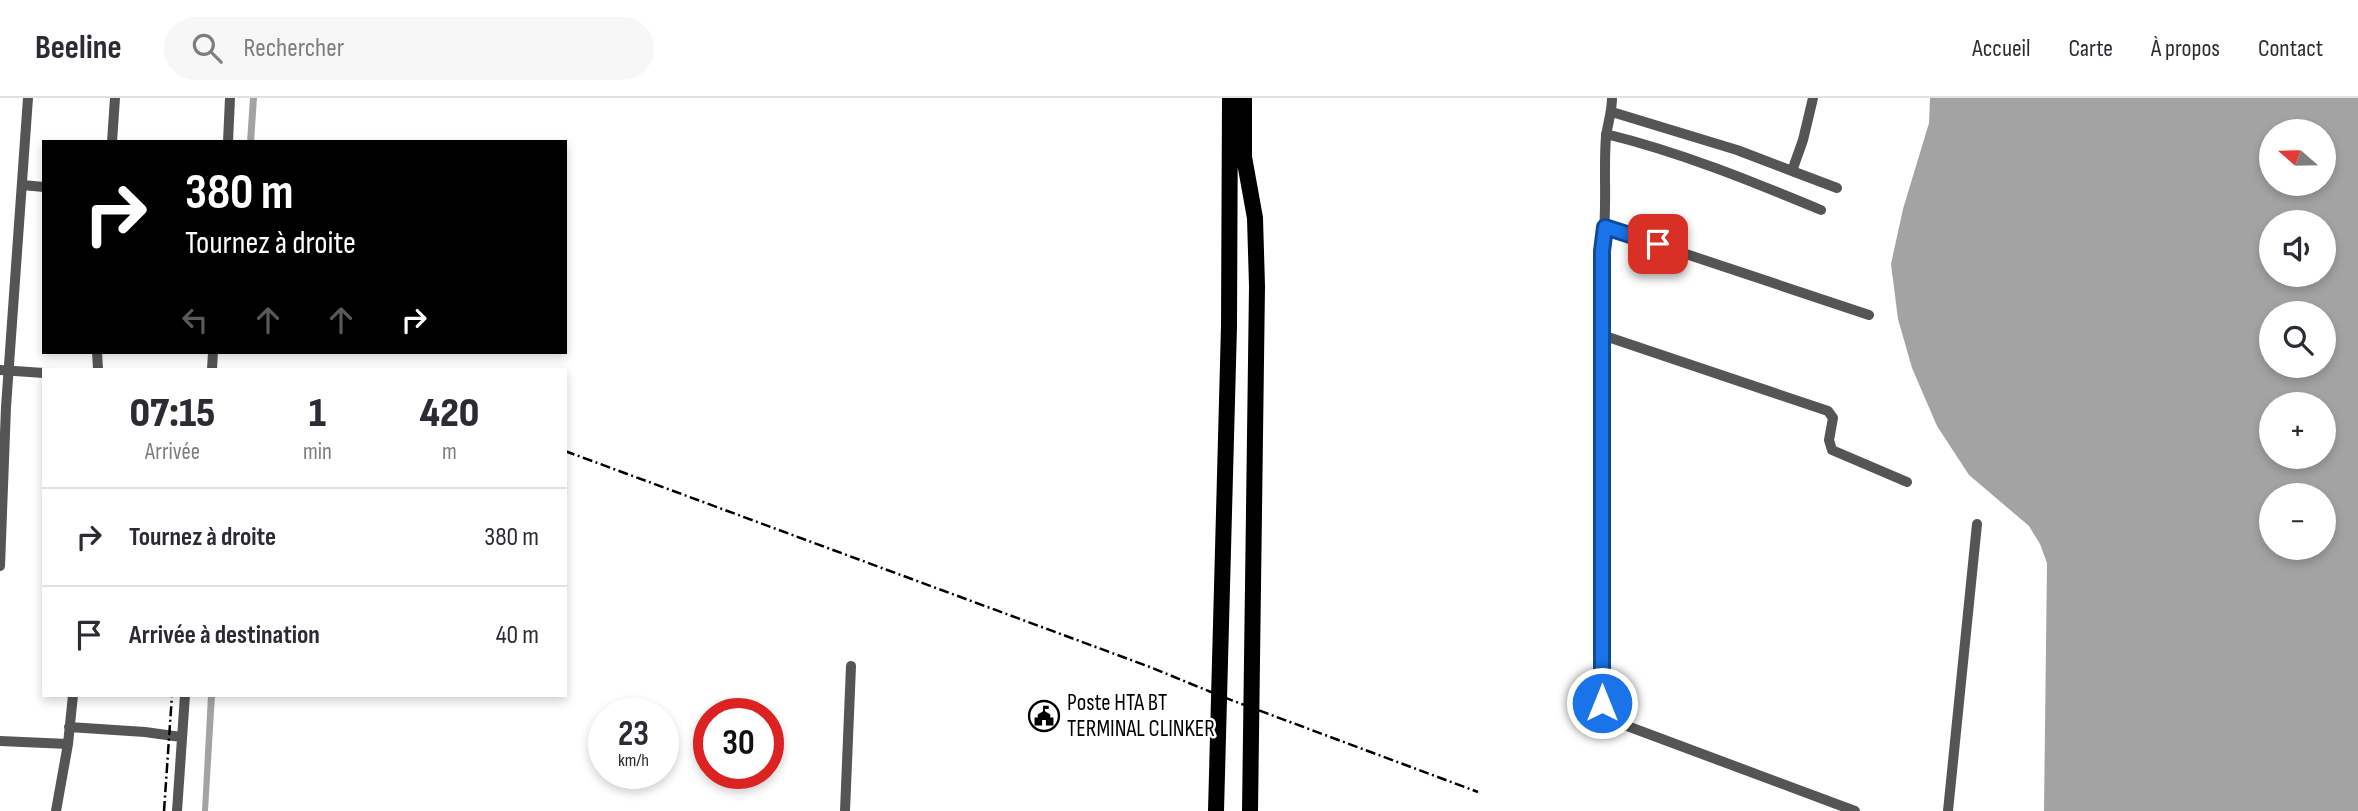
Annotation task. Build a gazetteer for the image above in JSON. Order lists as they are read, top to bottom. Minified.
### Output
{"places":{"public building":["Poste HTA BT TERMINAL CLINKER"]},"north":"left","page":{"header":"Beeline","search":"Rechercher","nav":["Accueil","Carte","À propos","Contact"],"map_buttons":["+","−"],"turn":["380 m","Tournez à droite"],"eta":["07:15","Arrivée","1","min","420","m"],"list":[{"name":"Tournez à droite","value":"380 m"},{"name":"Arrivée à destination","value":"40 m"}],"speed":"23 km/h","limit":"30"}}
